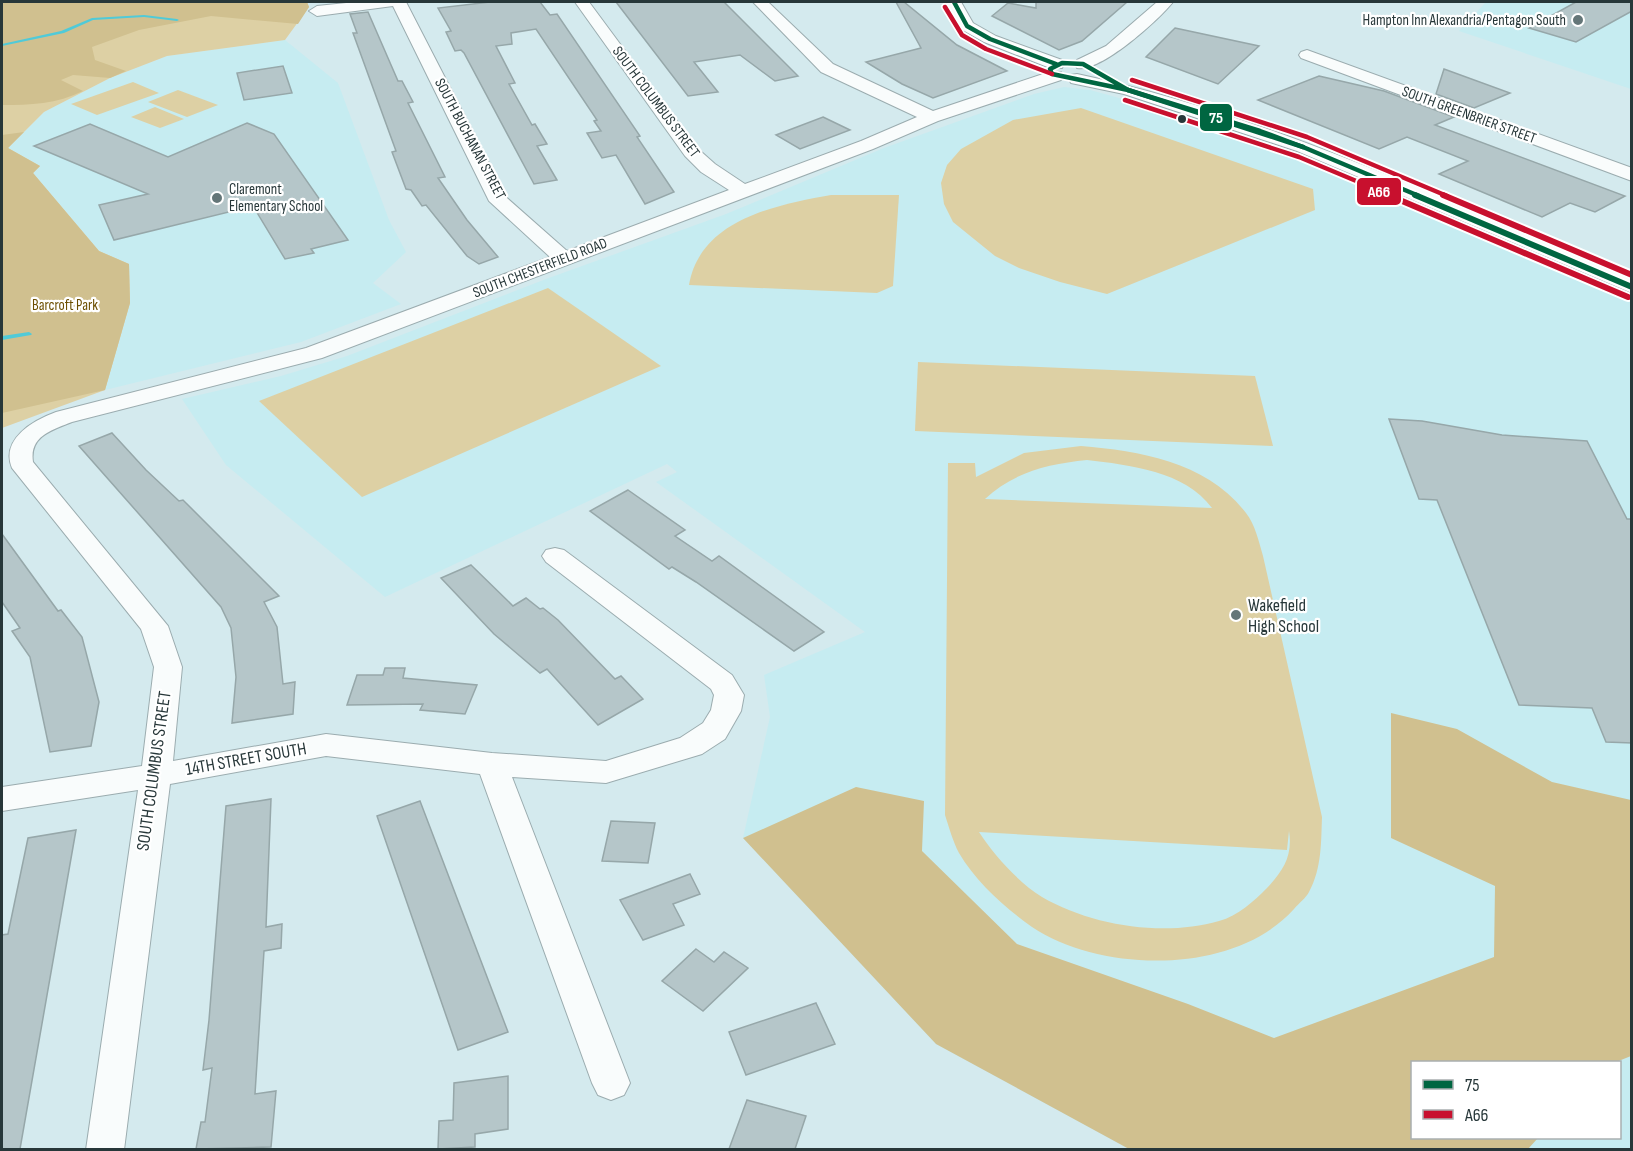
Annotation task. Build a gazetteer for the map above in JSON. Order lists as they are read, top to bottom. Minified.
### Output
{"streets":{"street":["SOUTH COLUMBUS STREET","SOUTH GREENBRIER STREET","SOUTH BUCHANAN STREET","SOUTH CHESTERFIELD ROAD","14TH STREET SOUTH"]},"crossings":[["SOUTH COLUMBUS STREET","SOUTH CHESTERFIELD ROAD"],["SOUTH COLUMBUS STREET","14TH STREET SOUTH"],["SOUTH BUCHANAN STREET","SOUTH CHESTERFIELD ROAD"]],"parks":["Barcroft Park"],"places":["Hampton Inn Alexandria/Pentagon South","Claremont Elementary School","Wakefield High School"],"lines":["transit line 75","transit line A66"],"legend":["75","A66"]}
